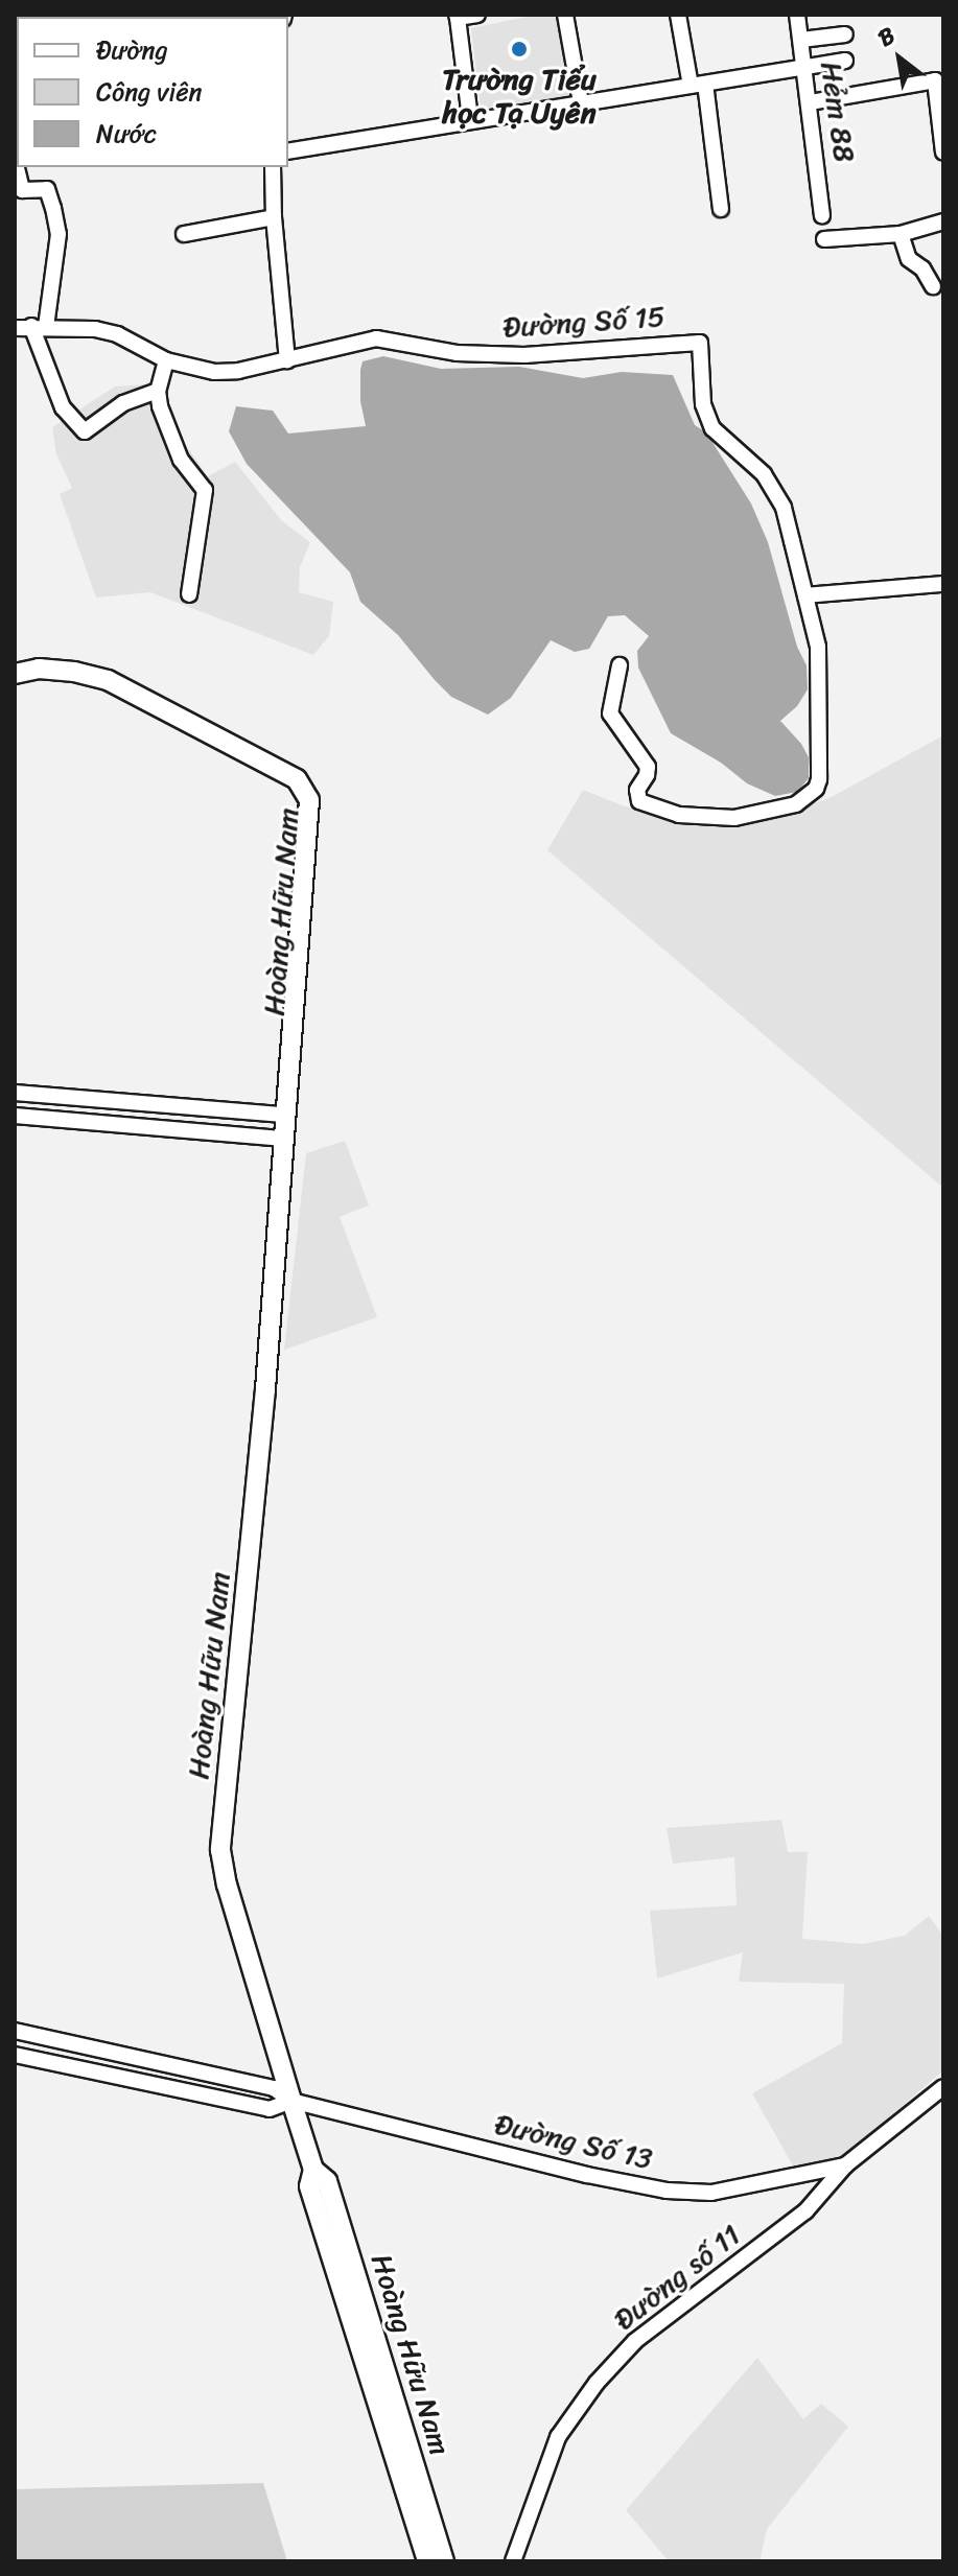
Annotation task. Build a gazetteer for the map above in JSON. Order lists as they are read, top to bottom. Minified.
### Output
{"streets":{"main road":["Hoàng Hữu Nam"],"street":["Hẻm 88","Đường Số 15","Đường Số 13","Đường số 11"]},"crossings":[["Hoàng Hữu Nam","Đường Số 13"],["Đường Số 13","Đường số 11"]],"places":["Trường Tiểu học Tạ Uyên"],"legend":["Đường","Công viên","Nước"],"north":"top left"}
